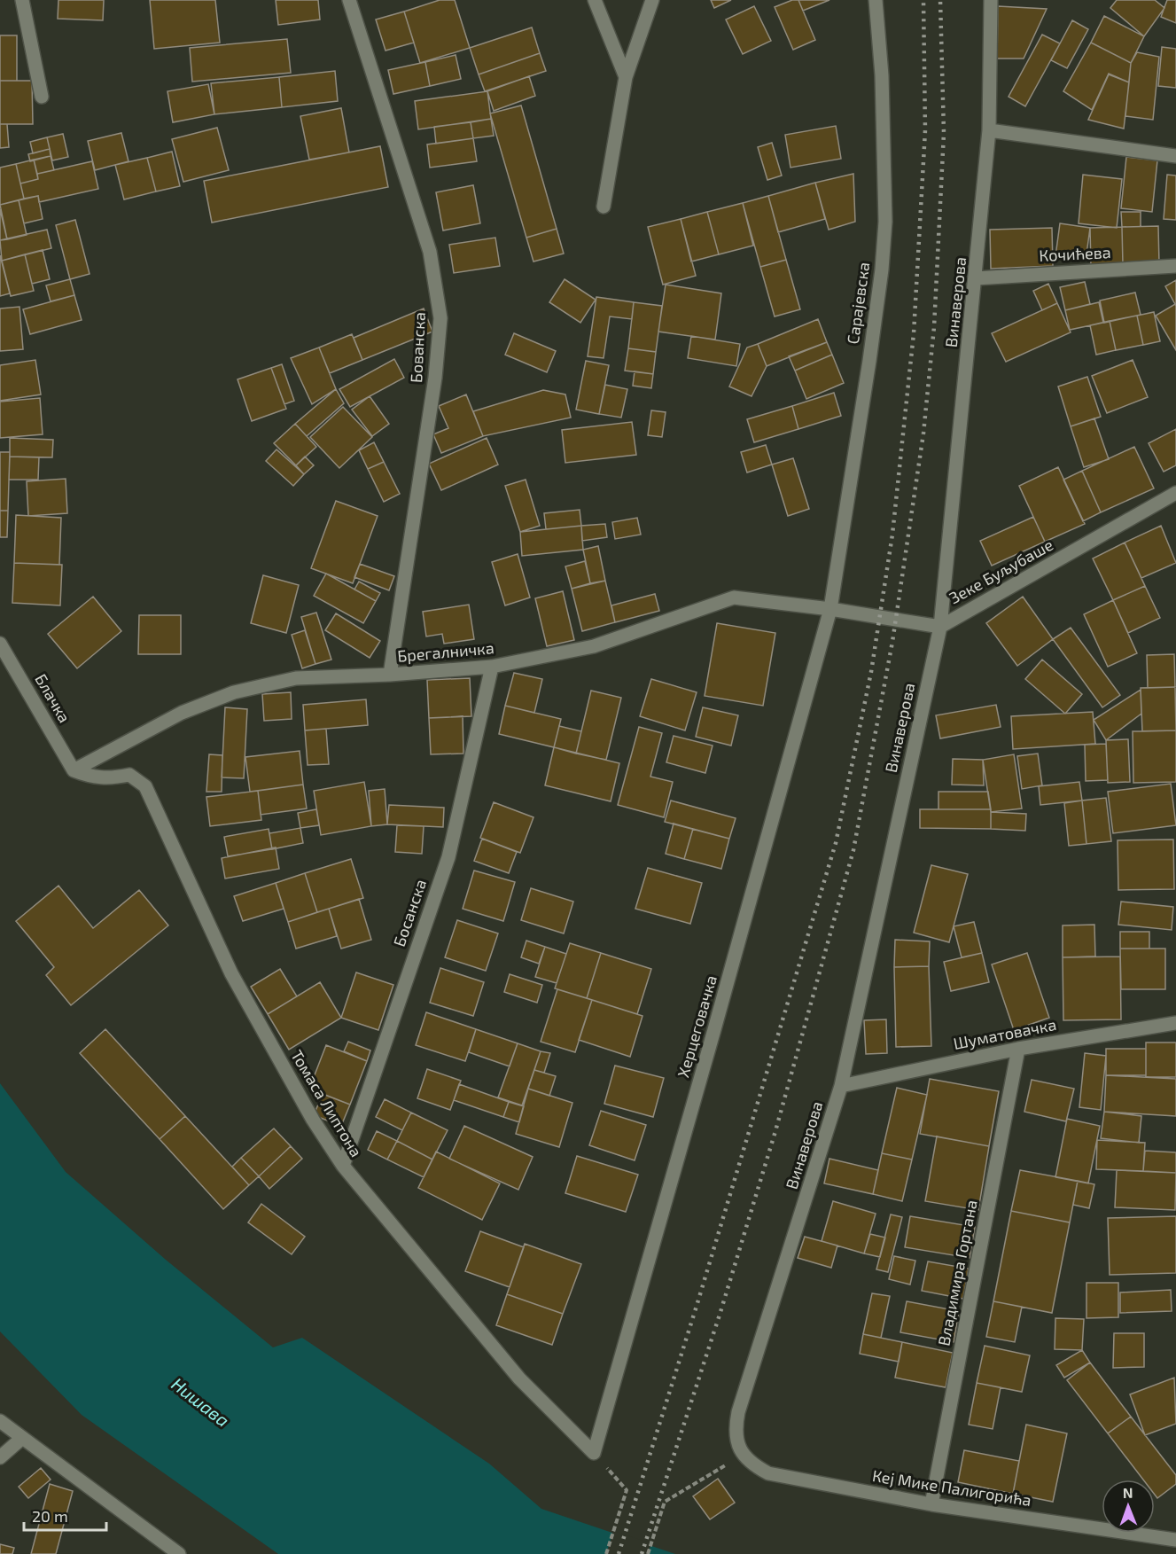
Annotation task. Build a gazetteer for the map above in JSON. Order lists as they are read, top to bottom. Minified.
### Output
{"streets":{"street":["Кочићева","Винаверова","Сарајевска","Бованска","Зеке Буљубаше","Брегалничка","Блачка","Босанска","Херцеговачка","Шуматовачка","Томаса Липтона","Владимира Гортана","Кеј Мике Палигорића"]},"crossings":[["Кочићева","Винаверова"],["Винаверова","Зеке Буљубаше"],["Винаверова","Шуматовачка"],["Винаверова","Кеј Мике Палигорића"],["Сарајевска","Брегалничка"],["Сарајевска","Херцеговачка"],["Бованска","Брегалничка"],["Брегалничка","Блачка"],["Брегалничка","Босанска"],["Брегалничка","Херцеговачка"],["Брегалничка","Томаса Липтона"],["Блачка","Томаса Липтона"],["Босанска","Томаса Липтона"],["Херцеговачка","Томаса Липтона"],["Шуматовачка","Владимира Гортана"],["Владимира Гортана","Кеј Мике Палигорића"]],"water":["Нишава"],"scale_bar":"20 m","north":"top"}
